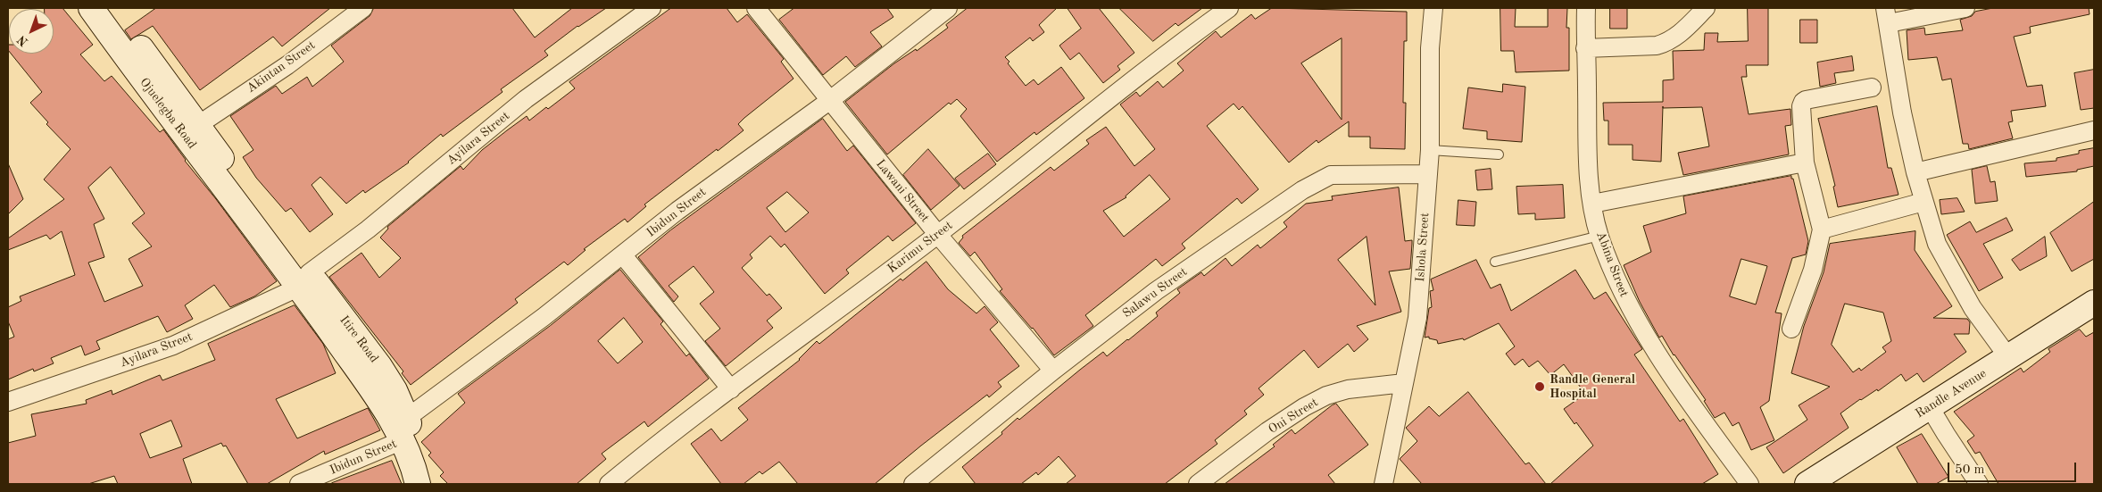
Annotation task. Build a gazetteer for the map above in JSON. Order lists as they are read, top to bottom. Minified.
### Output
{"streets":{"main road":["Ojuelegba Road","Itire Road","Randle Avenue"],"street":["Akintan Street","Ayilara Street","Lawani Street","Ibidun Street","Karimu Street","Ishola Street","Abina Street","Salawu Street","Oni Street"]},"crossings":[["Akintan Street","Ojuelegba Road"],["Ojuelegba Road","Itire Road"],["Ayilara Street","Itire Road"],["Lawani Street","Ibidun Street"],["Lawani Street","Karimu Street"],["Lawani Street","Salawu Street"],["Ibidun Street","Itire Road"],["Ishola Street","Salawu Street"],["Ishola Street","Oni Street"]],"places":["Randle General Hospital"],"scale_bar":"50 m","north":"bottom left"}
